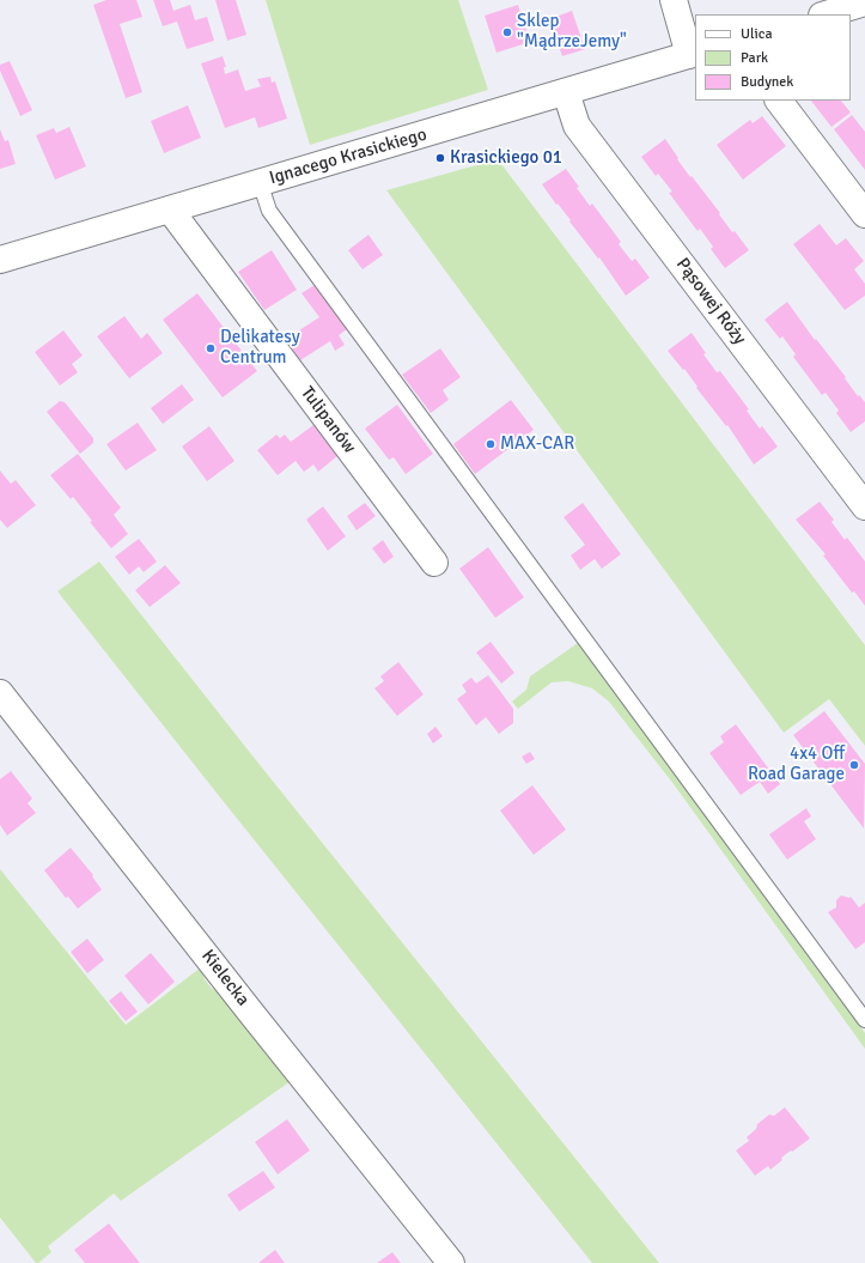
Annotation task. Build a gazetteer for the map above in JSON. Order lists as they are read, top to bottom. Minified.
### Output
{"streets":{"street":["Ignacego Krasickiego","Pąsowej Róży","Tulipanów","Kielecka"]},"crossings":[["Ignacego Krasickiego","Pąsowej Róży"],["Ignacego Krasickiego","Tulipanów"]],"places":["Sklep \"MądrzeJemy\"","Krasickiego 01","Delikatesy Centrum","MAX-CAR","4x4 Off Road Garage"],"legend":["Ulica","Park","Budynek"]}
